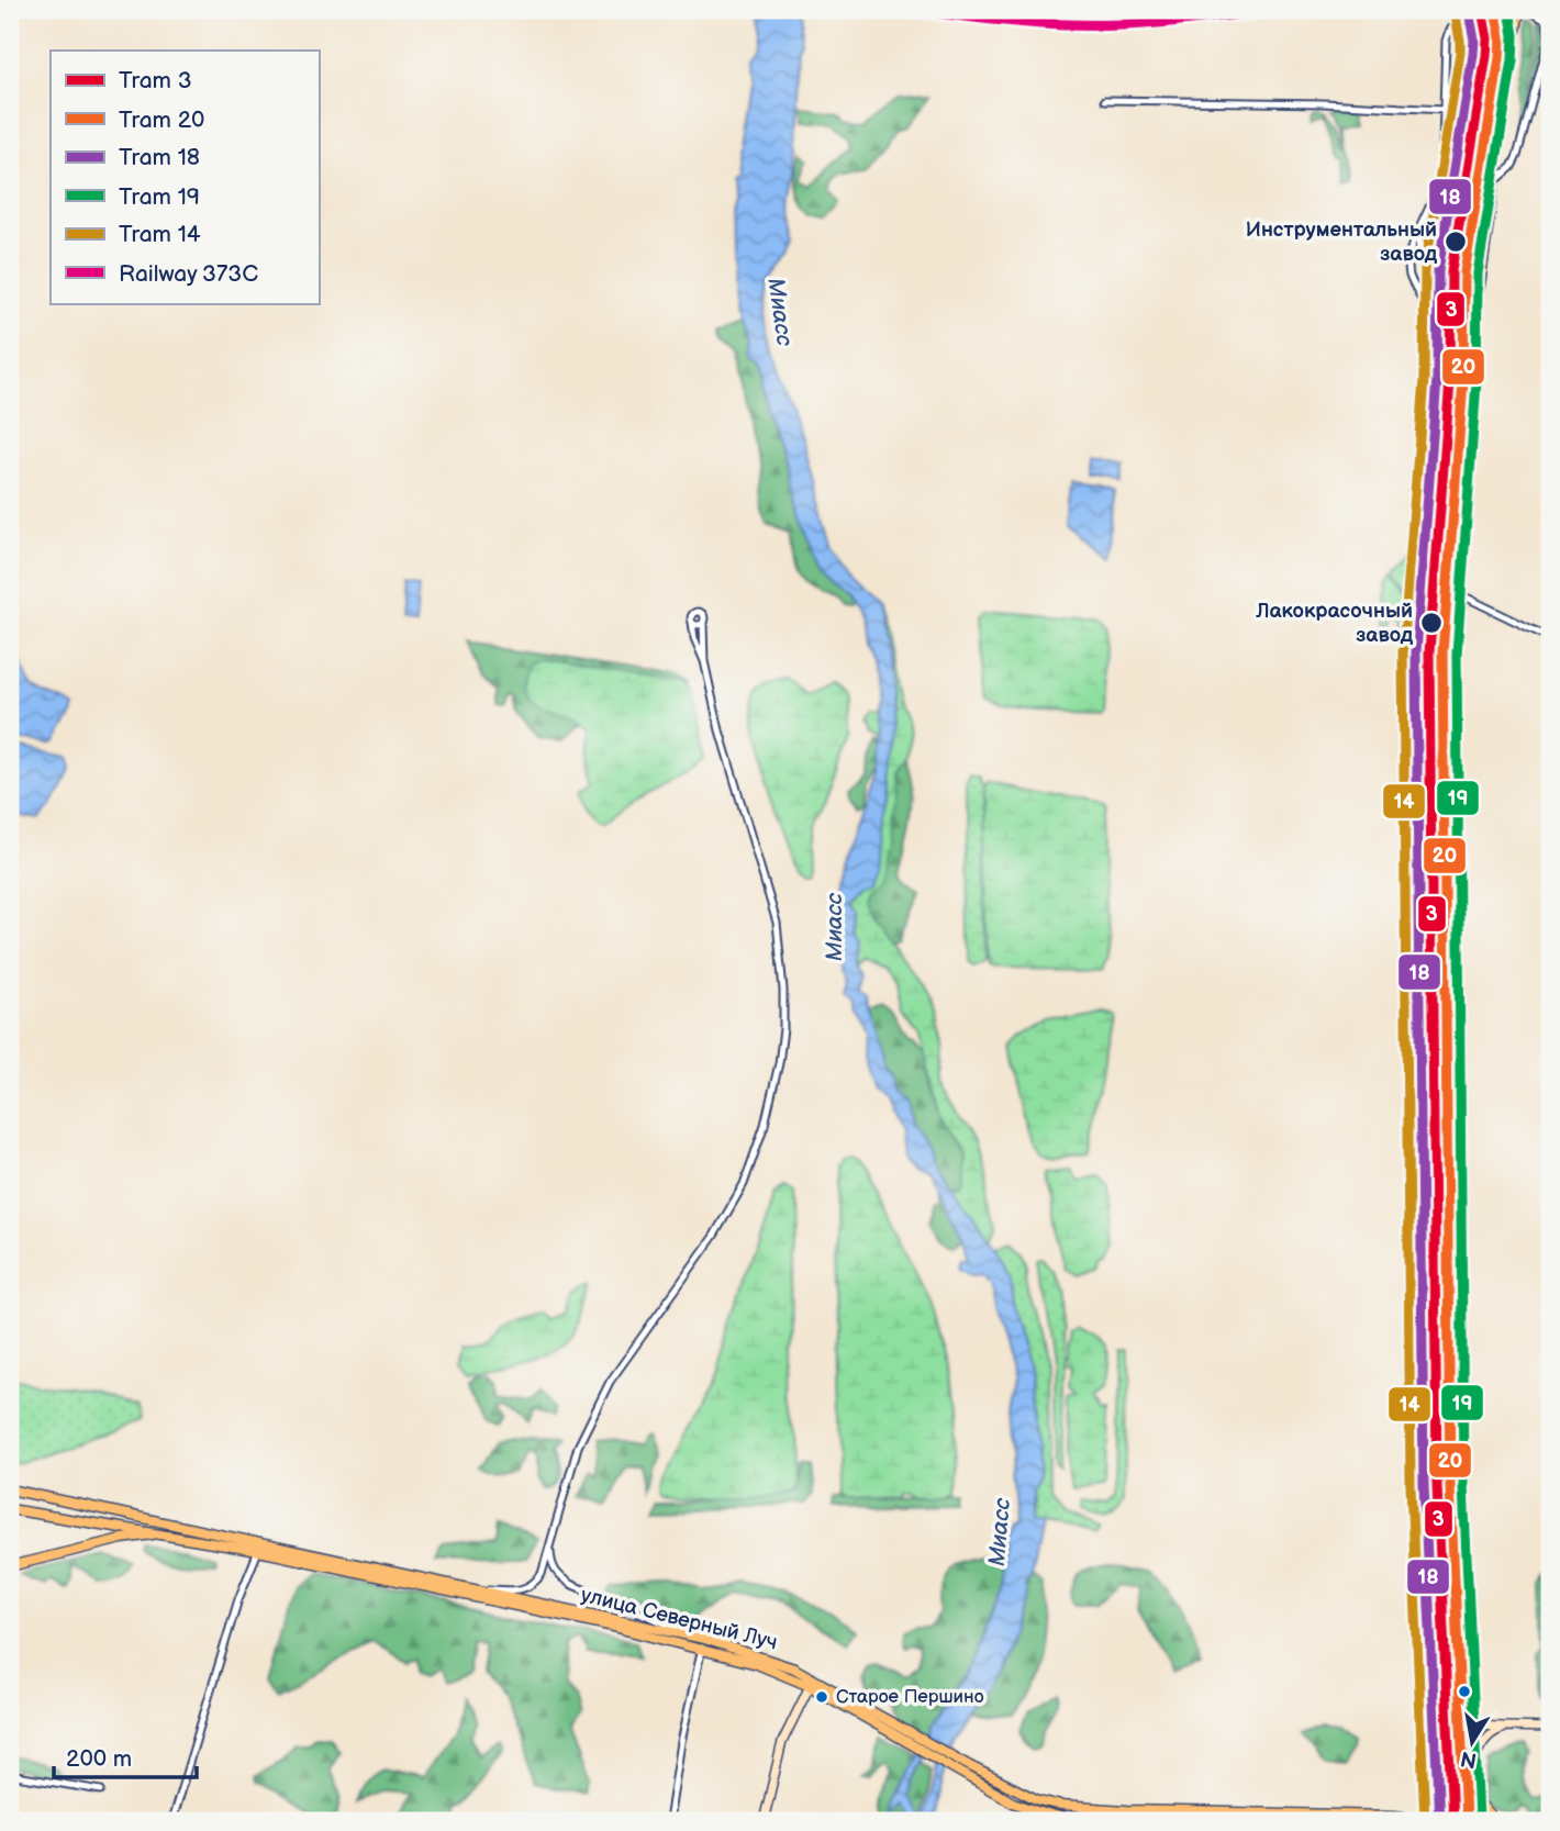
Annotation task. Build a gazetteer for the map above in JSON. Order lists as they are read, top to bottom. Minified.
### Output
{"streets":{"main road":["улица Северный Луч"]},"water":["Миасс"],"places":["Инструментальный завод","Лакокрасочный завод","Старое Першино"],"lines":["tram line 3","tram line 20","tram line 19","rail line 373C","tram line 18","tram line 14"],"legend":["Tram 3","Tram 20","Tram 18","Tram 19","Tram 14","Railway 373C"],"scale_bar":"200 m","north":"bottom"}
